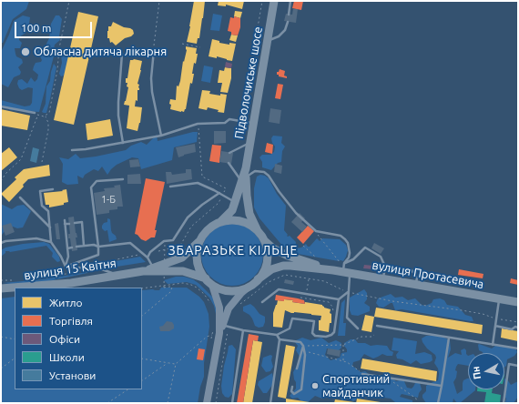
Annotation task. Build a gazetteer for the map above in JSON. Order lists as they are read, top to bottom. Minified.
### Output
{"streets":{"highway":["Підволочиське шосе","вулиця 15 Квітня","вулиця Протасевича"]},"crossings":[["Підволочиське шосе","вулиця 15 Квітня"],["Підволочиське шосе","вулиця Протасевича"],["вулиця 15 Квітня","вулиця Протасевича"]],"districts":["ЗБАРАЗЬКЕ КІЛЬЦЕ"],"places":["Обласна дитяча лікарня","Спортивний майданчик"],"house_numbers":["1-Б"],"legend":["Житло","Торгівля","Офіси","Школи","Установи"],"scale_bar":"100 m","north":"left"}
